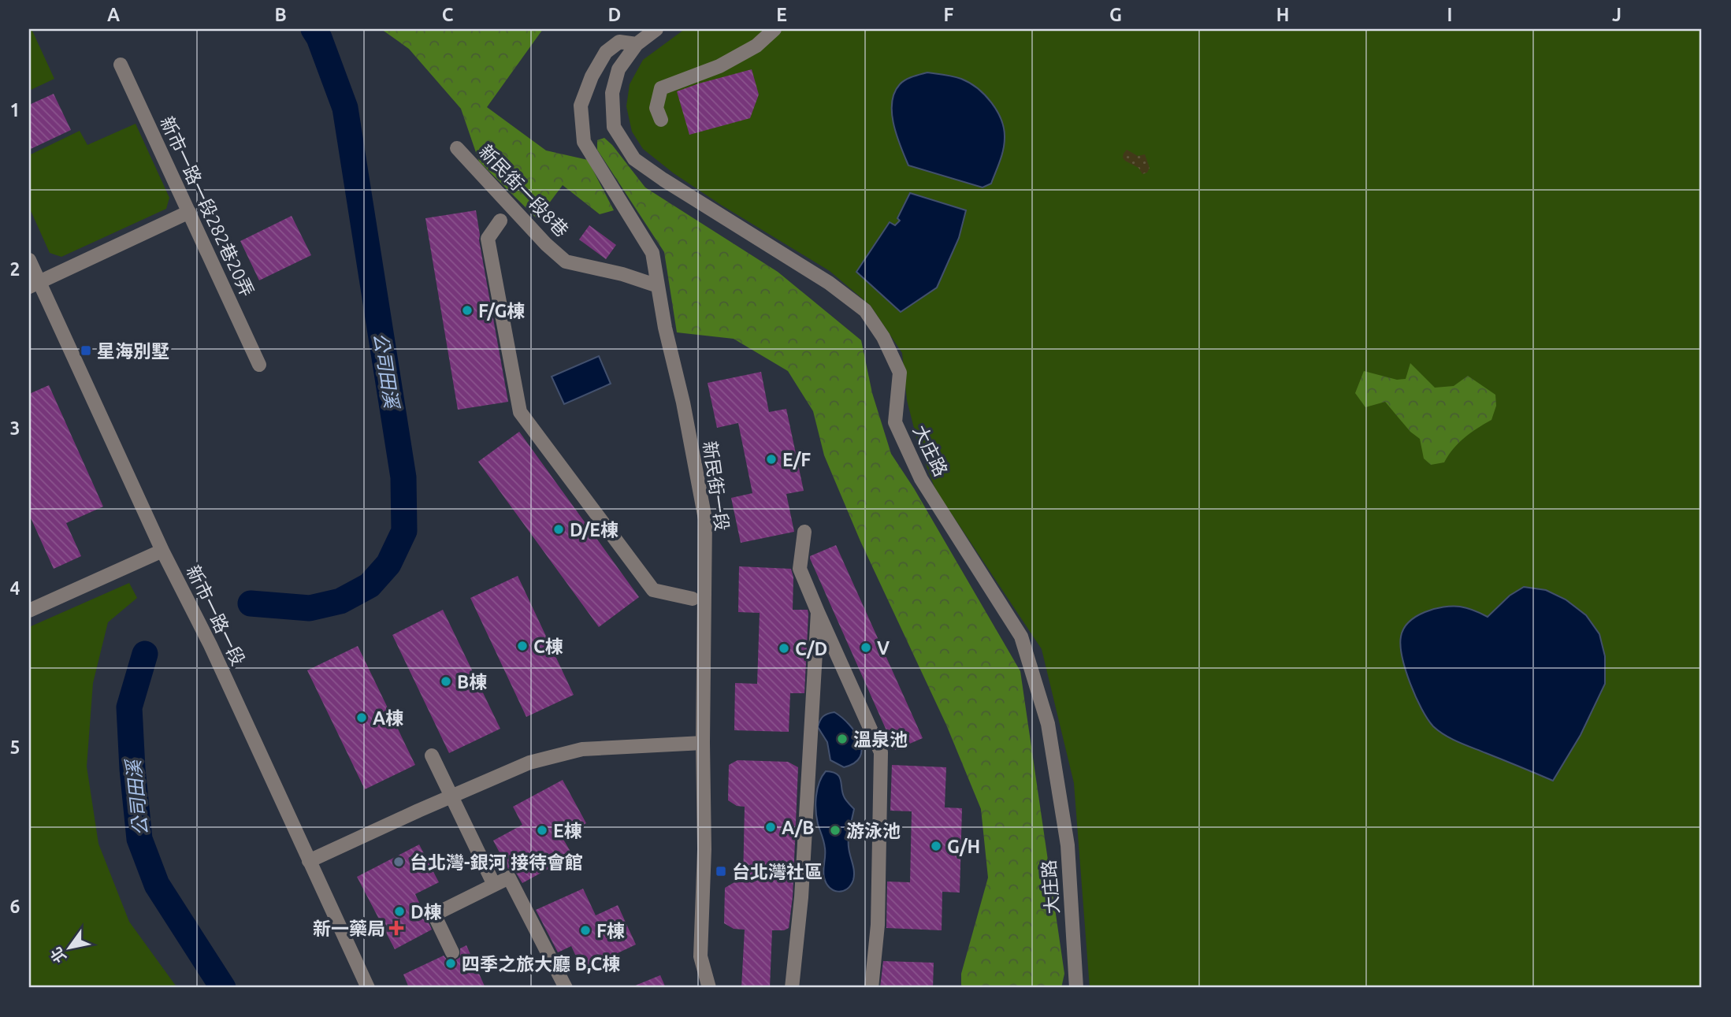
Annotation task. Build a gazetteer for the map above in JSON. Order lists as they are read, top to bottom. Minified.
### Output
{"streets":{"street":["新民街一段8巷","新市一路一段282巷20弄","大庄路","新民街一段","新市一路一段"]},"crossings":[["新民街一段8巷","新民街一段"],["大庄路","新民街一段"]],"water":["公司田溪"],"places":{"other":["F/G棟","E/F","D/E棟","C棟","V","C/D","B棟","A棟","溫泉池","A/B","E棟","游泳池","G/H","台北灣-銀河 接待會館","D棟","F棟","四季之旅大廳 B,C棟"],"transit":["星海別墅","台北灣社區"],"health":["新一藥局"]},"north":"bottom left","grid":{"columns":["A","B","C","D","E","F","G","H","I","J"],"rows":["1","2","3","4","5","6"]}}
